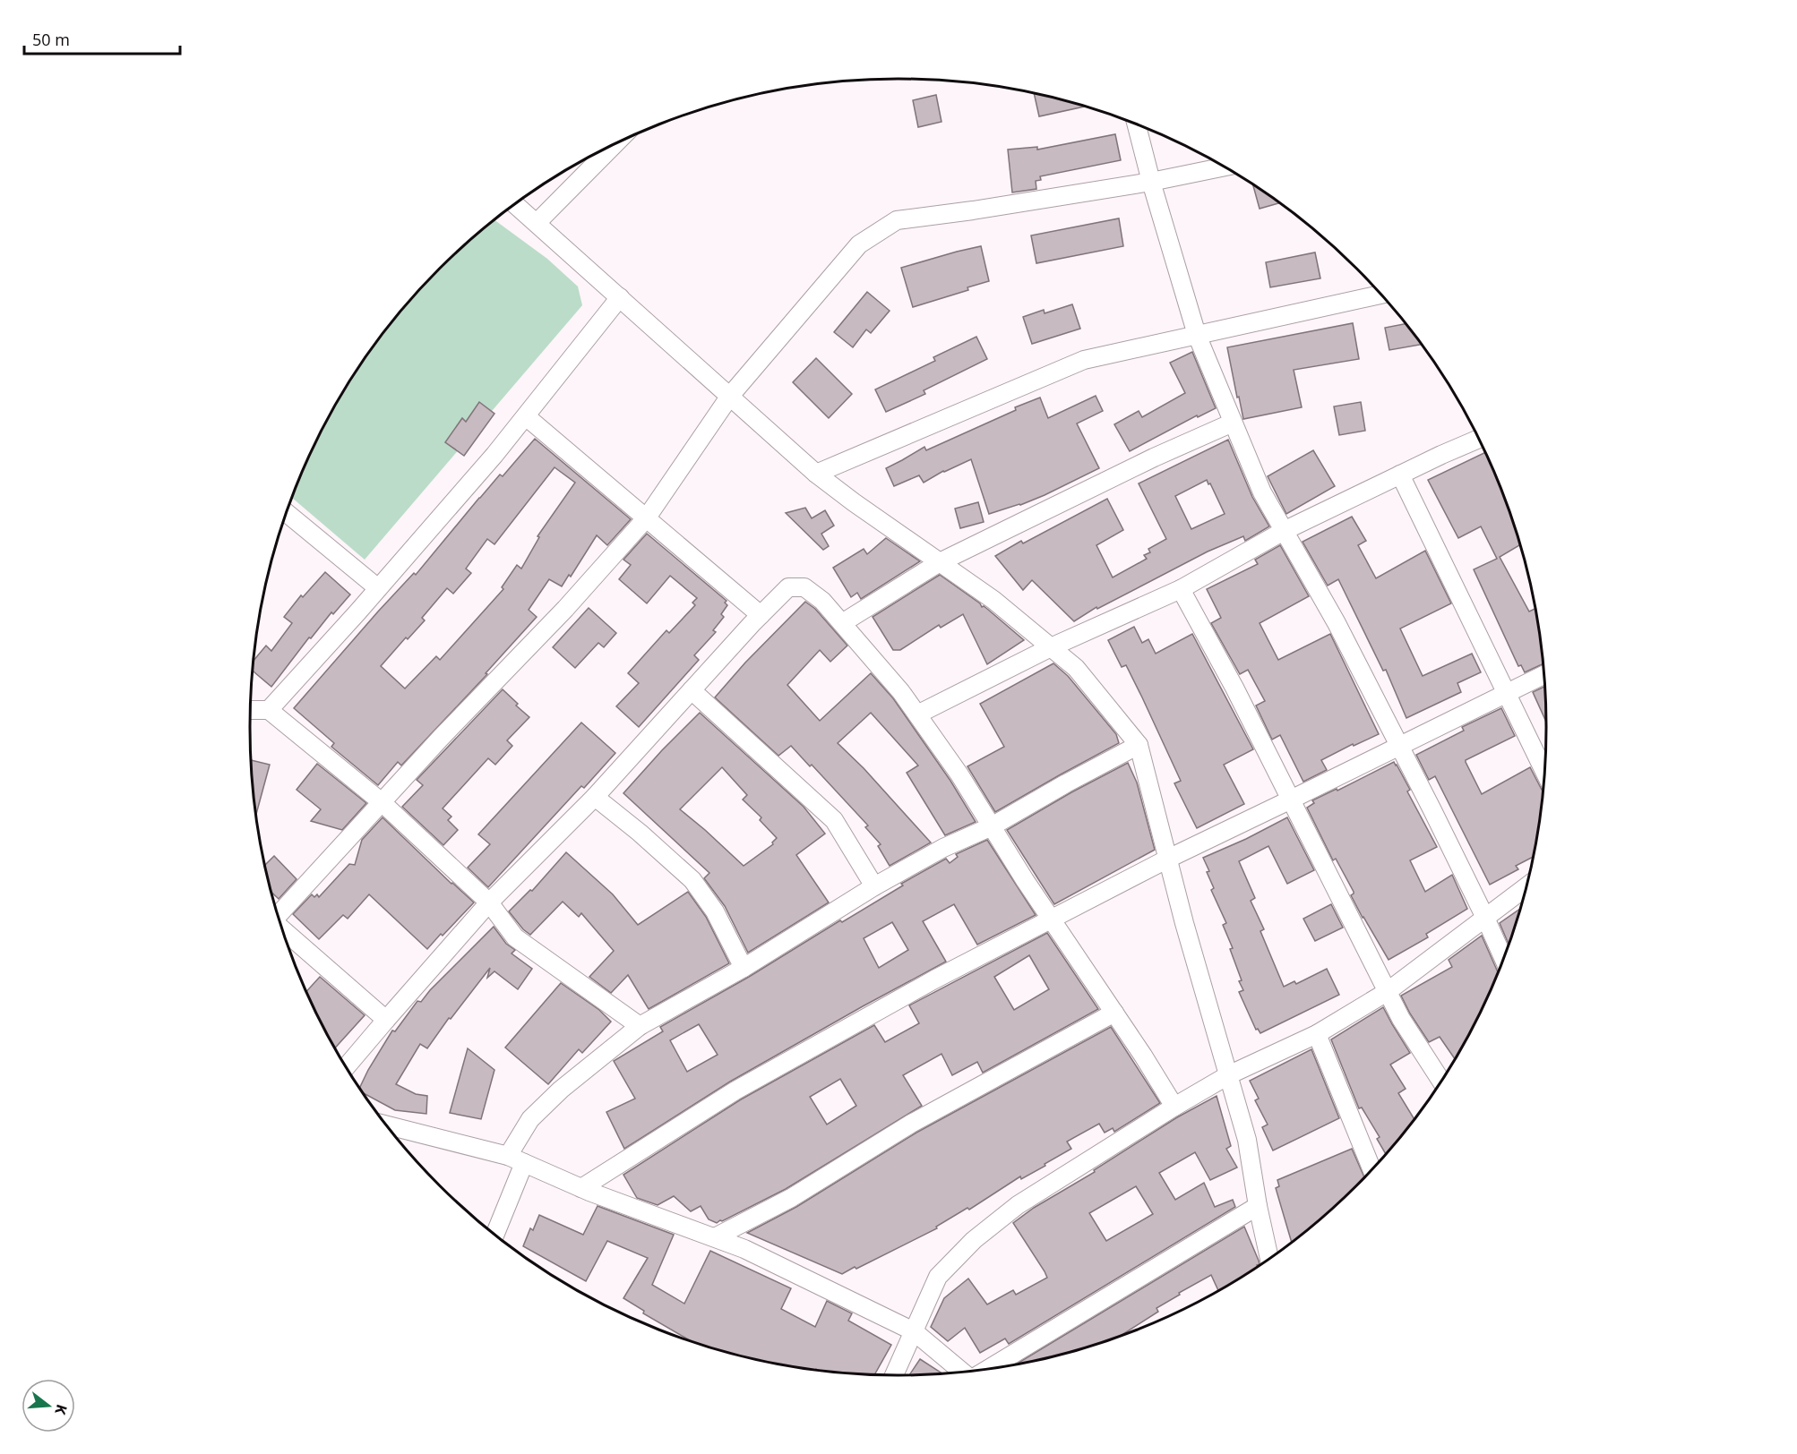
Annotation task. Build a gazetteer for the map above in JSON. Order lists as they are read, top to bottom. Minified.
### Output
{"scale_bar":"50 m","north":"right"}
